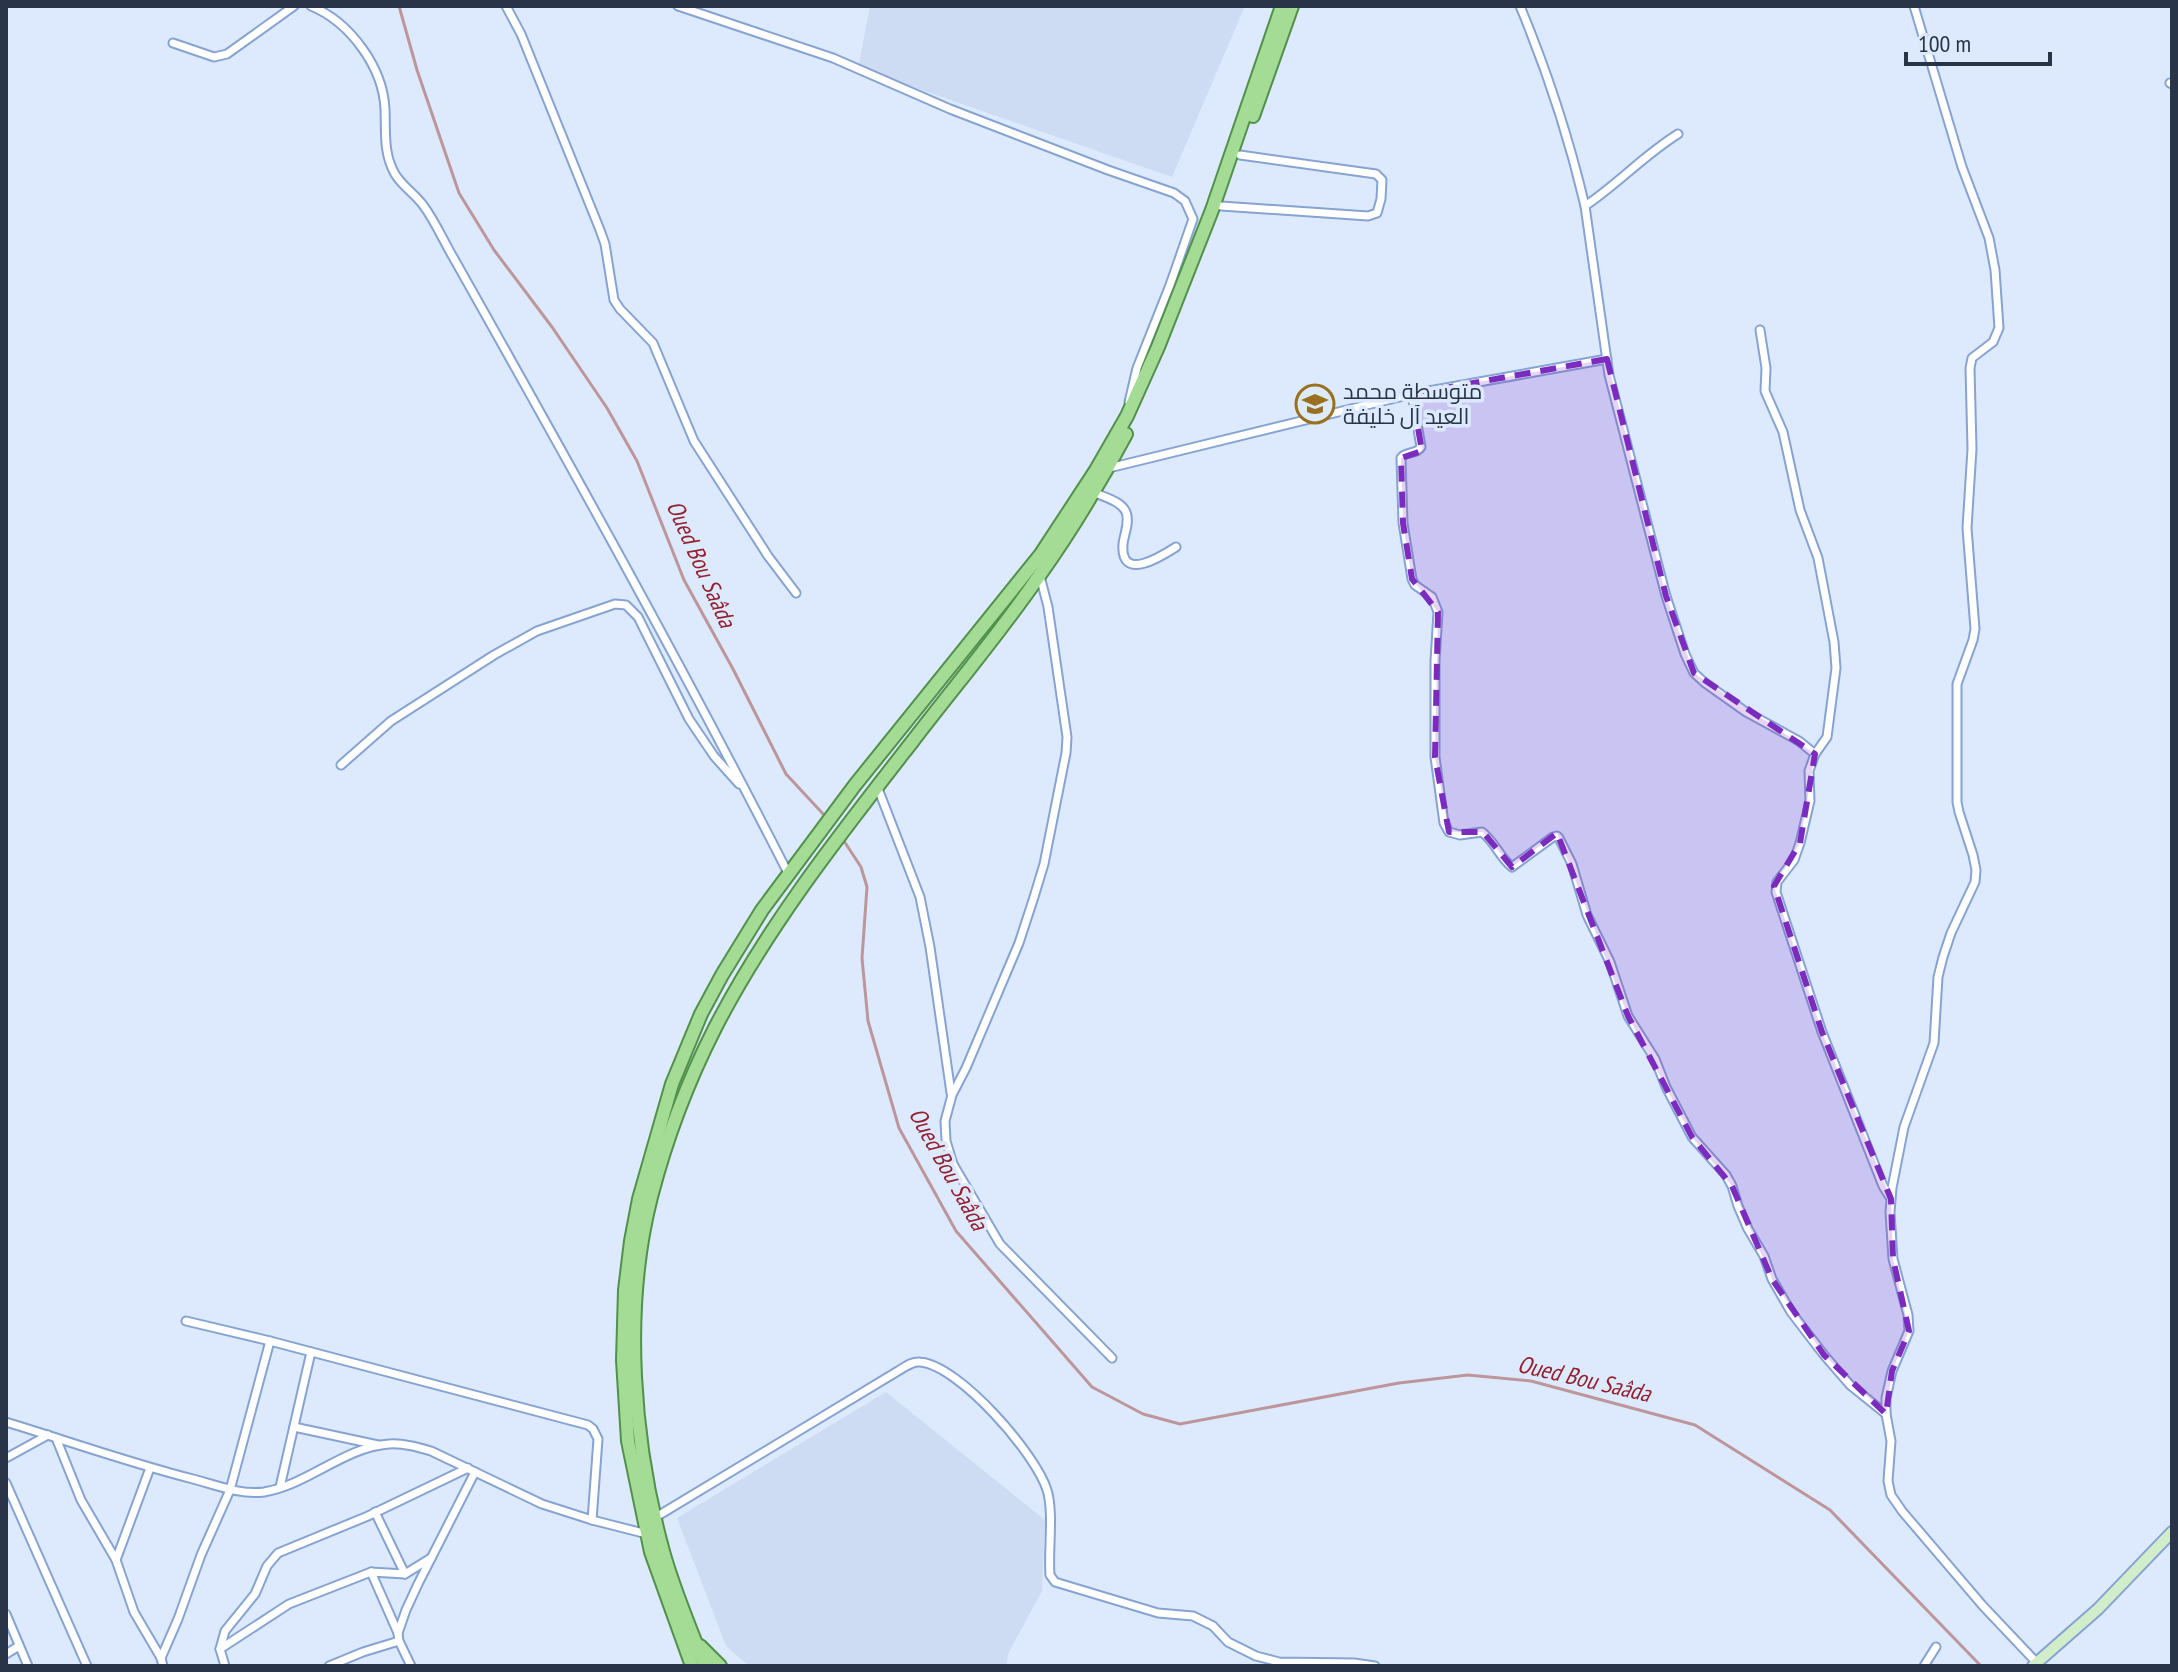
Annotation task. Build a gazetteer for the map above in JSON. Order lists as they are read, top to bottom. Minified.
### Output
{"water":["Oued Bou Saâda"],"places":{"school or university":["متوسطة محمد العيد آل خليفة"]},"scale_bar":"100 m"}
